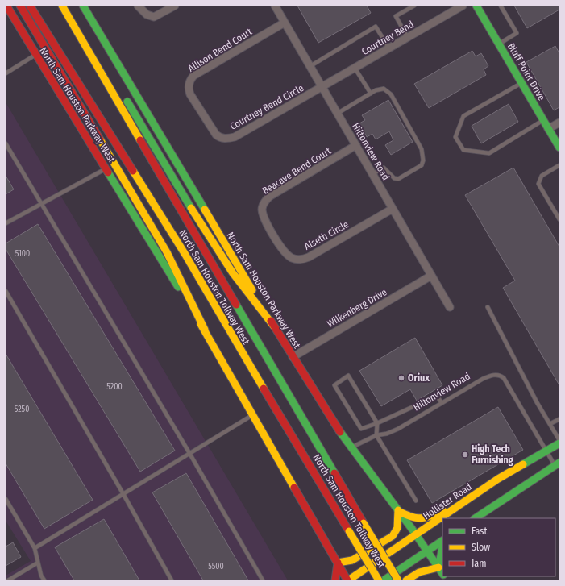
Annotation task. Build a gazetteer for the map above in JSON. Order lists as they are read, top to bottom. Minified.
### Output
{"streets":{"main road":["Bluff Point Drive","North Sam Houston Parkway West","North Sam Houston Tollway West","Hollister Road"],"street":["Courtney Bend","Allison Bend Court","Courtney Bend Circle","Hiltonview Road","Beacave Bend Court","Alseth Circle","Wilkenberg Drive"]},"crossings":[["Courtney Bend","Courtney Bend Circle"],["Courtney Bend","Hiltonview Road"],["Allison Bend Court","Courtney Bend Circle"],["Allison Bend Court","Hiltonview Road"],["North Sam Houston Parkway West","Hiltonview Road"],["North Sam Houston Parkway West","Wilkenberg Drive"],["North Sam Houston Parkway West","Hollister Road"],["Courtney Bend Circle","Hiltonview Road"],["Hiltonview Road","Beacave Bend Court"],["Hiltonview Road","Alseth Circle"],["Hiltonview Road","Wilkenberg Drive"],["Hiltonview Road","Hollister Road"],["Beacave Bend Court","Alseth Circle"]],"places":["Oriux","High Tech Furnishing"],"house_numbers":["5100","5200","5250","5500"],"legend":["Fast","Slow","Jam"]}
